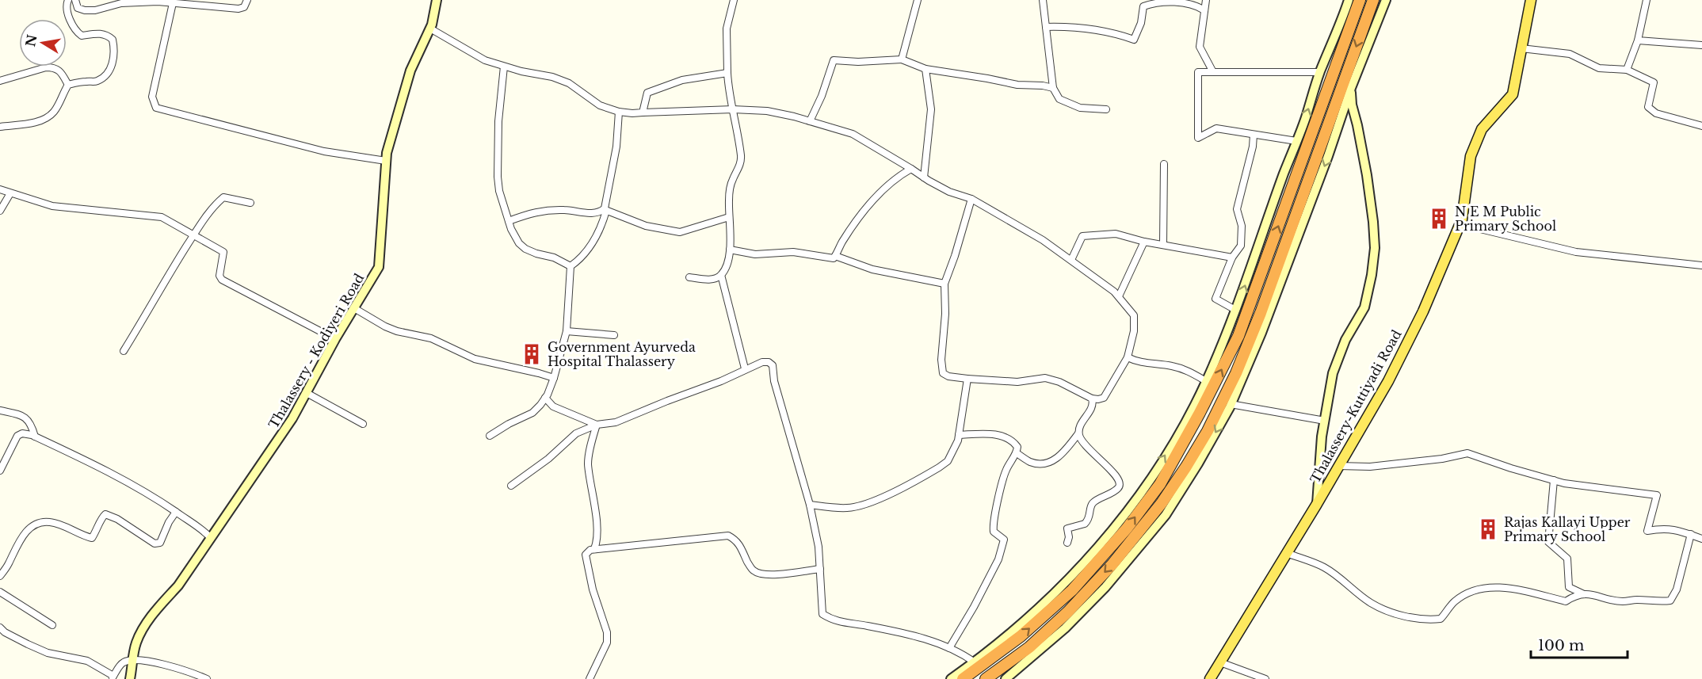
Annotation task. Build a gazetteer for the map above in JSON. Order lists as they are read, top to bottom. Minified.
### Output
{"streets":{"main road":["Thalassery-Kuttiyadi Road"],"street":["Thalassery - Kodiyeri Road"]},"places":{"building":["N E M Public Primary School","Government Ayurveda Hospital Thalassery","Rajas Kallayi Upper Primary School"]},"scale_bar":"100 m","north":"left"}
